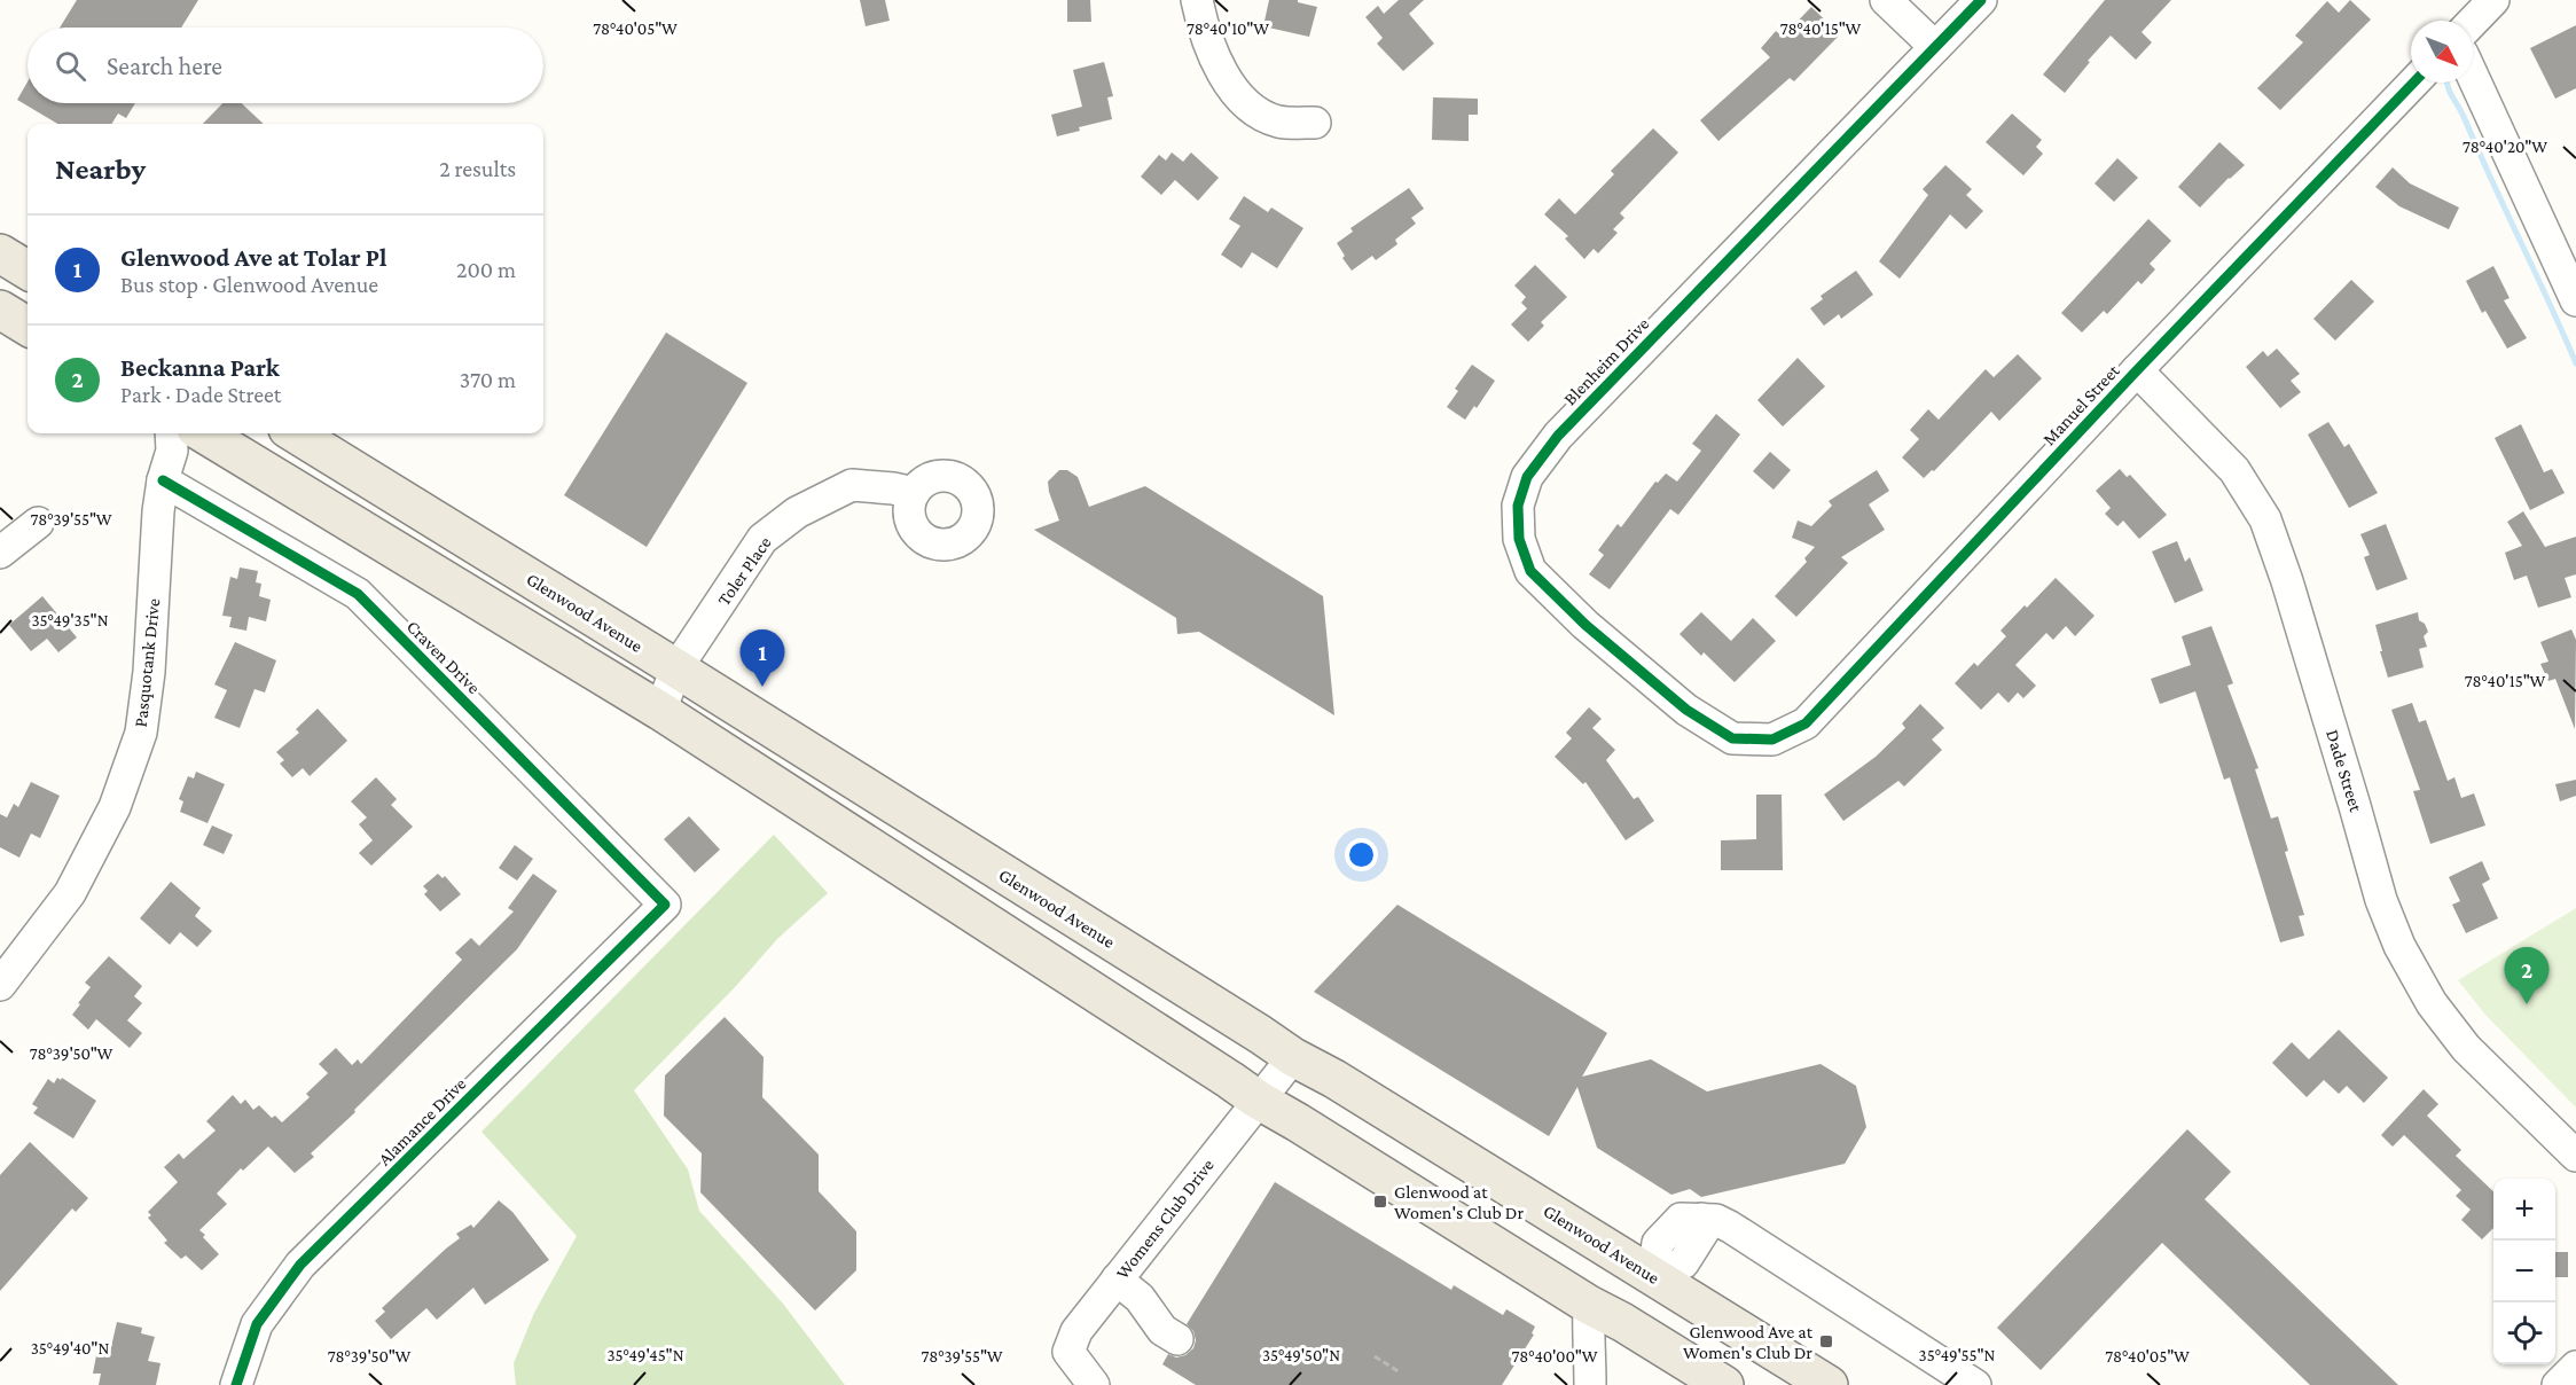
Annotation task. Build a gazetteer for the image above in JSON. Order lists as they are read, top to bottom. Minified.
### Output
{"streets":{"main road":["Glenwood Avenue"],"street":["Blenheim Drive","Manuel Street","Toler Place","Craven Drive","Pasquotank Drive","Dade Street","Alamance Drive","Womens Club Drive"]},"crossings":[["Blenheim Drive","Manuel Street"],["Manuel Street","Dade Street"],["Toler Place","Glenwood Avenue"],["Glenwood Avenue","Womens Club Drive"],["Craven Drive","Pasquotank Drive"],["Craven Drive","Alamance Drive"]],"places":{"transit":["Glenwood at Women's Club Dr","Glenwood Ave at Women's Club Dr"]},"north":"bottom right","page":{"search":"Search here","heading":["Nearby","2 results"],"list":[{"mark":"1","name":"Glenwood Ave at Tolar Pl","note":"Bus stop · Glenwood Avenue","value":"200 m"},{"mark":"2","name":"Beckanna Park","note":"Park · Dade Street","value":"370 m"}],"pins":["1","2"],"map_buttons":["+","−"]},"coordinates":["78°40'15\"W","78°40'05\"W","78°40'10\"W","78°40'20\"W","78°39'55\"W","35°49'35\"N","78°39'50\"W","35°49'40\"N","35°49'45\"N","35°49'50\"N","35°49'55\"N","78°40'00\"W"]}
